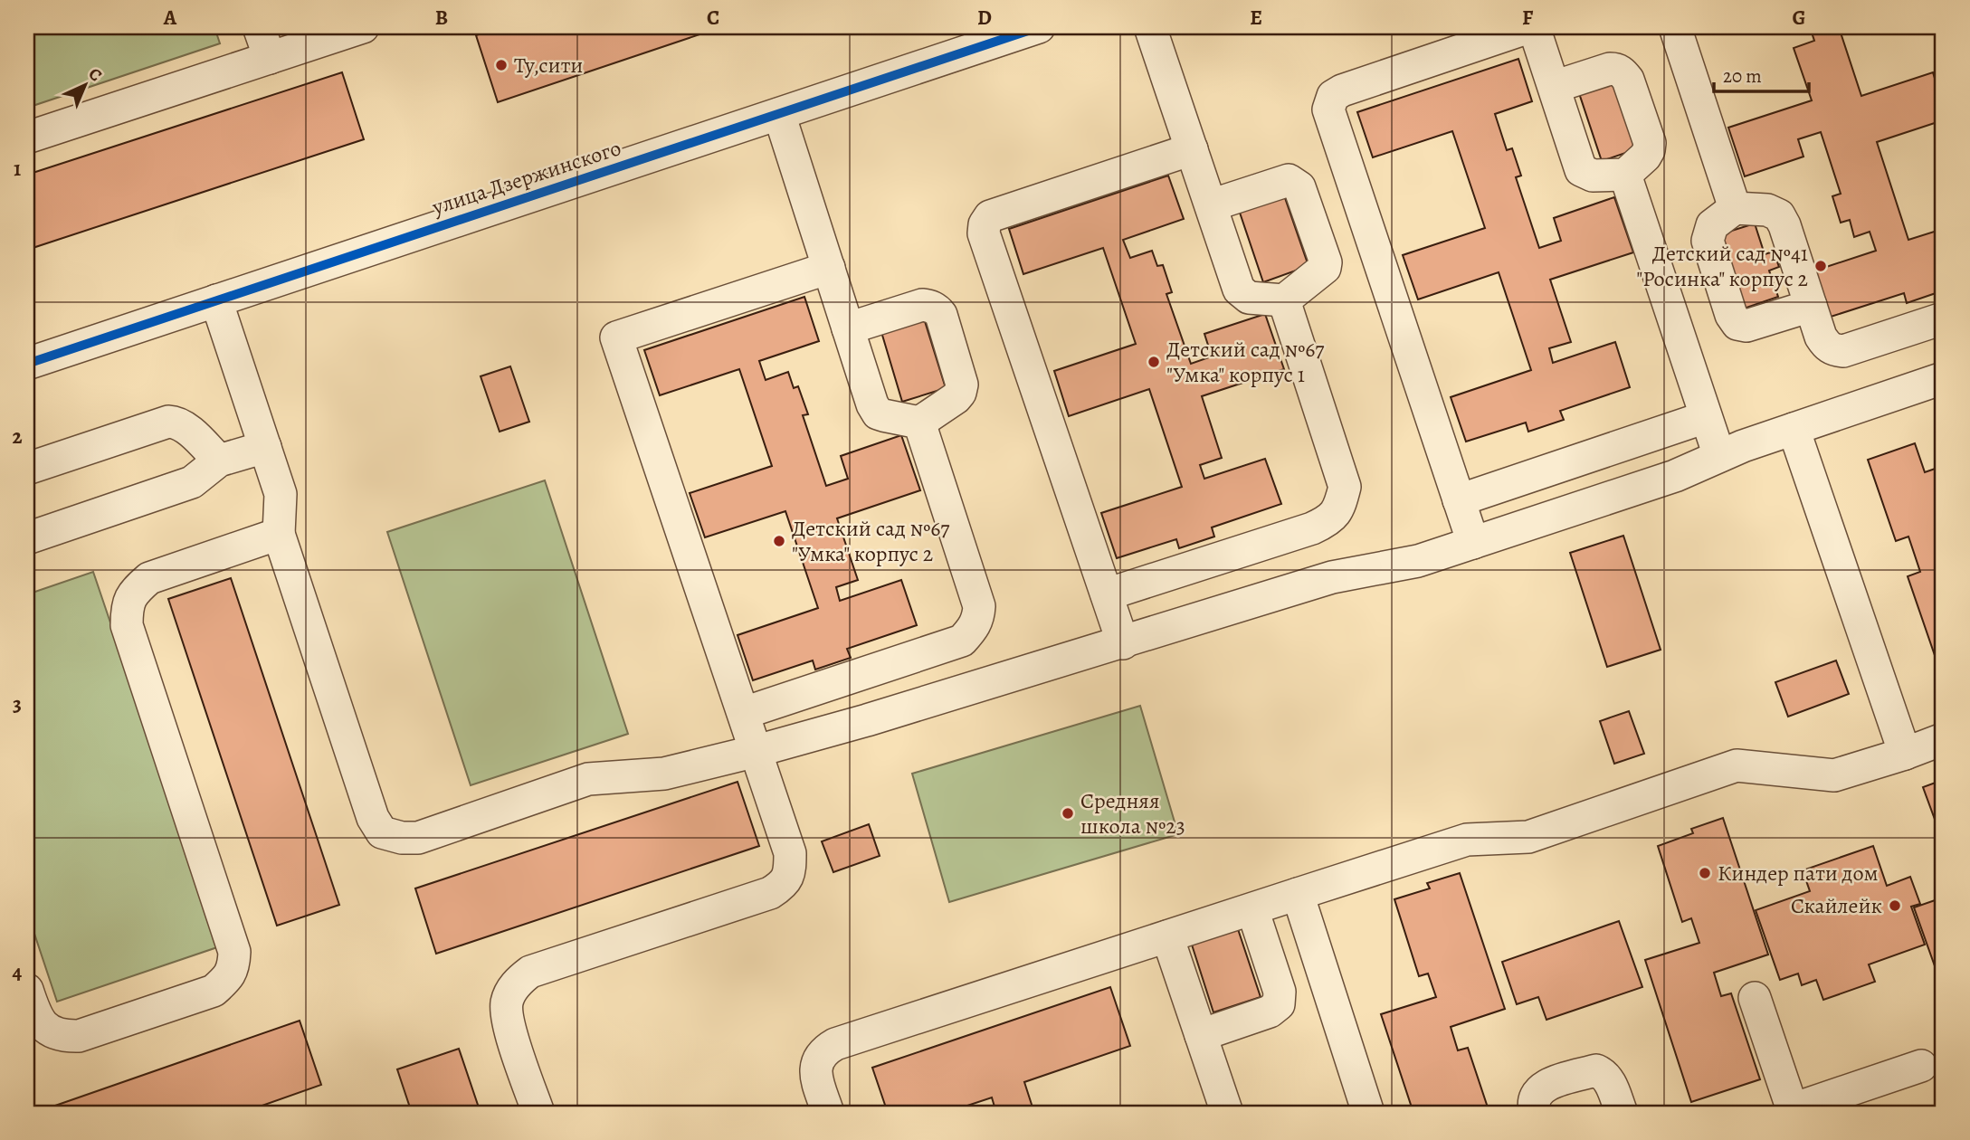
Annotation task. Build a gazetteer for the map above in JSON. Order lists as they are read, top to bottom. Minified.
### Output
{"streets":{"street":["улица Дзержинского"]},"places":["Ту,сити","Детский сад №41 \"Росинка\" корпус 2","Детский сад №67 \"Умка\" корпус 1","Детский сад №67 \"Умка\" корпус 2","Средняя школа №23","Киндер пати дом","Скайлейк"],"scale_bar":"20 m","north":"top right","grid":{"columns":["A","B","C","D","E","F","G"],"rows":["1","2","3","4"]}}
